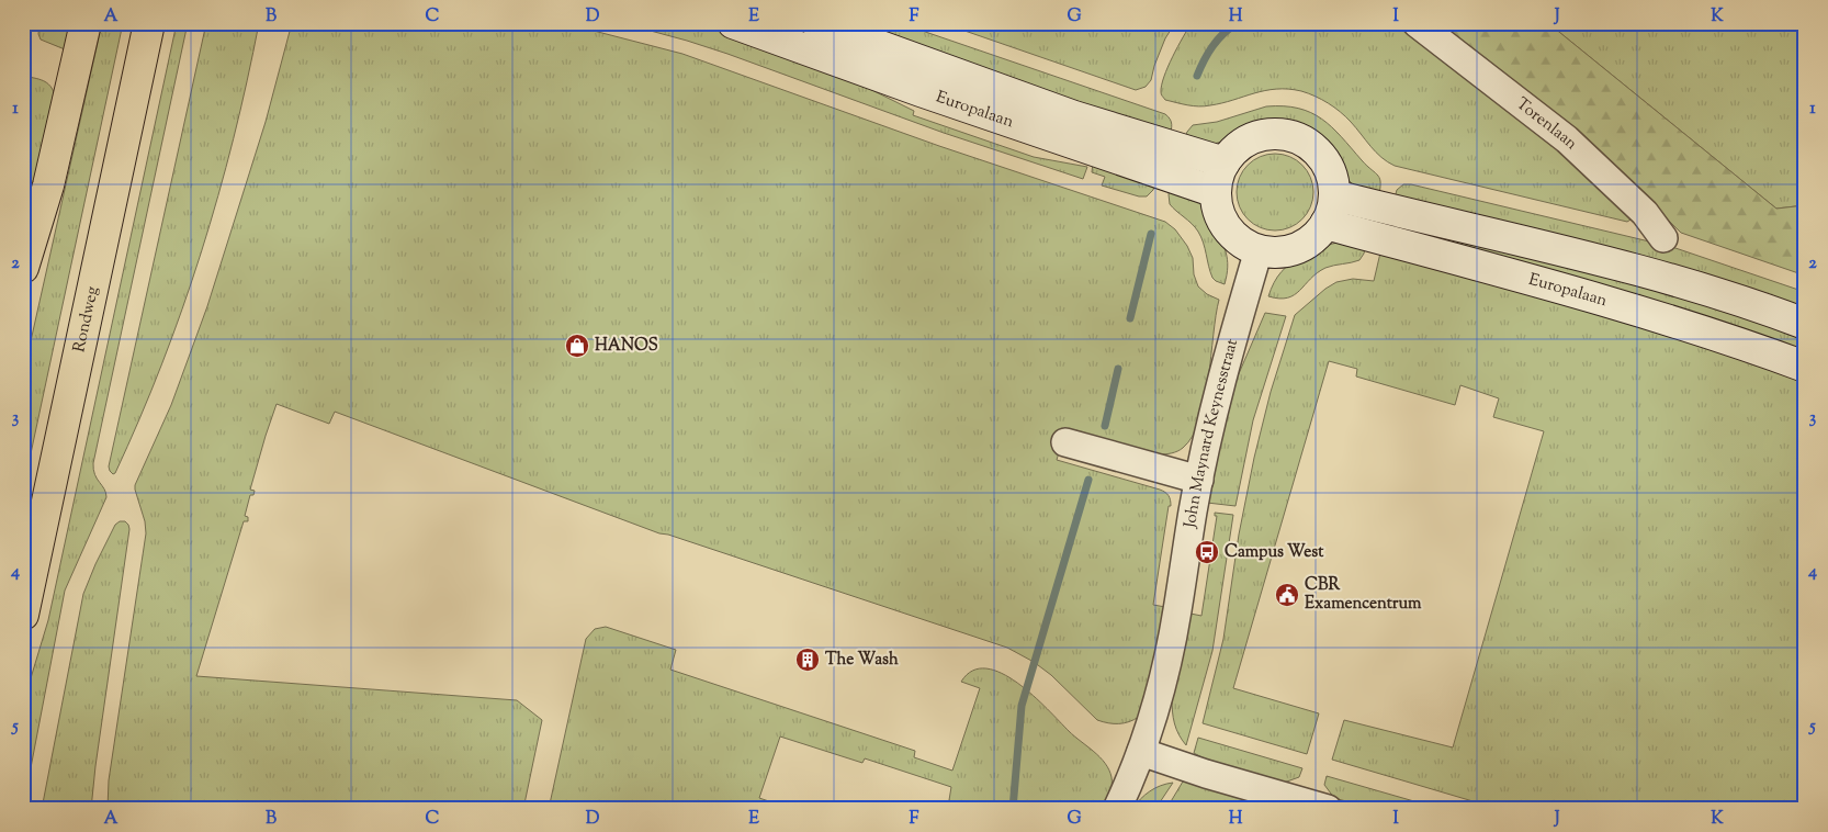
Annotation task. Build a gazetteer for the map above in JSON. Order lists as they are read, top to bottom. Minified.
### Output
{"streets":{"main road":["Rondweg"],"street":["Europalaan","Torenlaan","John Maynard Keynesstraat"]},"crossings":[["Europalaan","John Maynard Keynesstraat"]],"places":{"shop":["HANOS"],"bus stop":["Campus West"],"public building":["CBR Examencentrum"],"building":["The Wash"]},"grid":{"columns":["A","B","C","D","E","F","G","H","I","J","K"],"rows":["1","2","3","4","5"]}}
